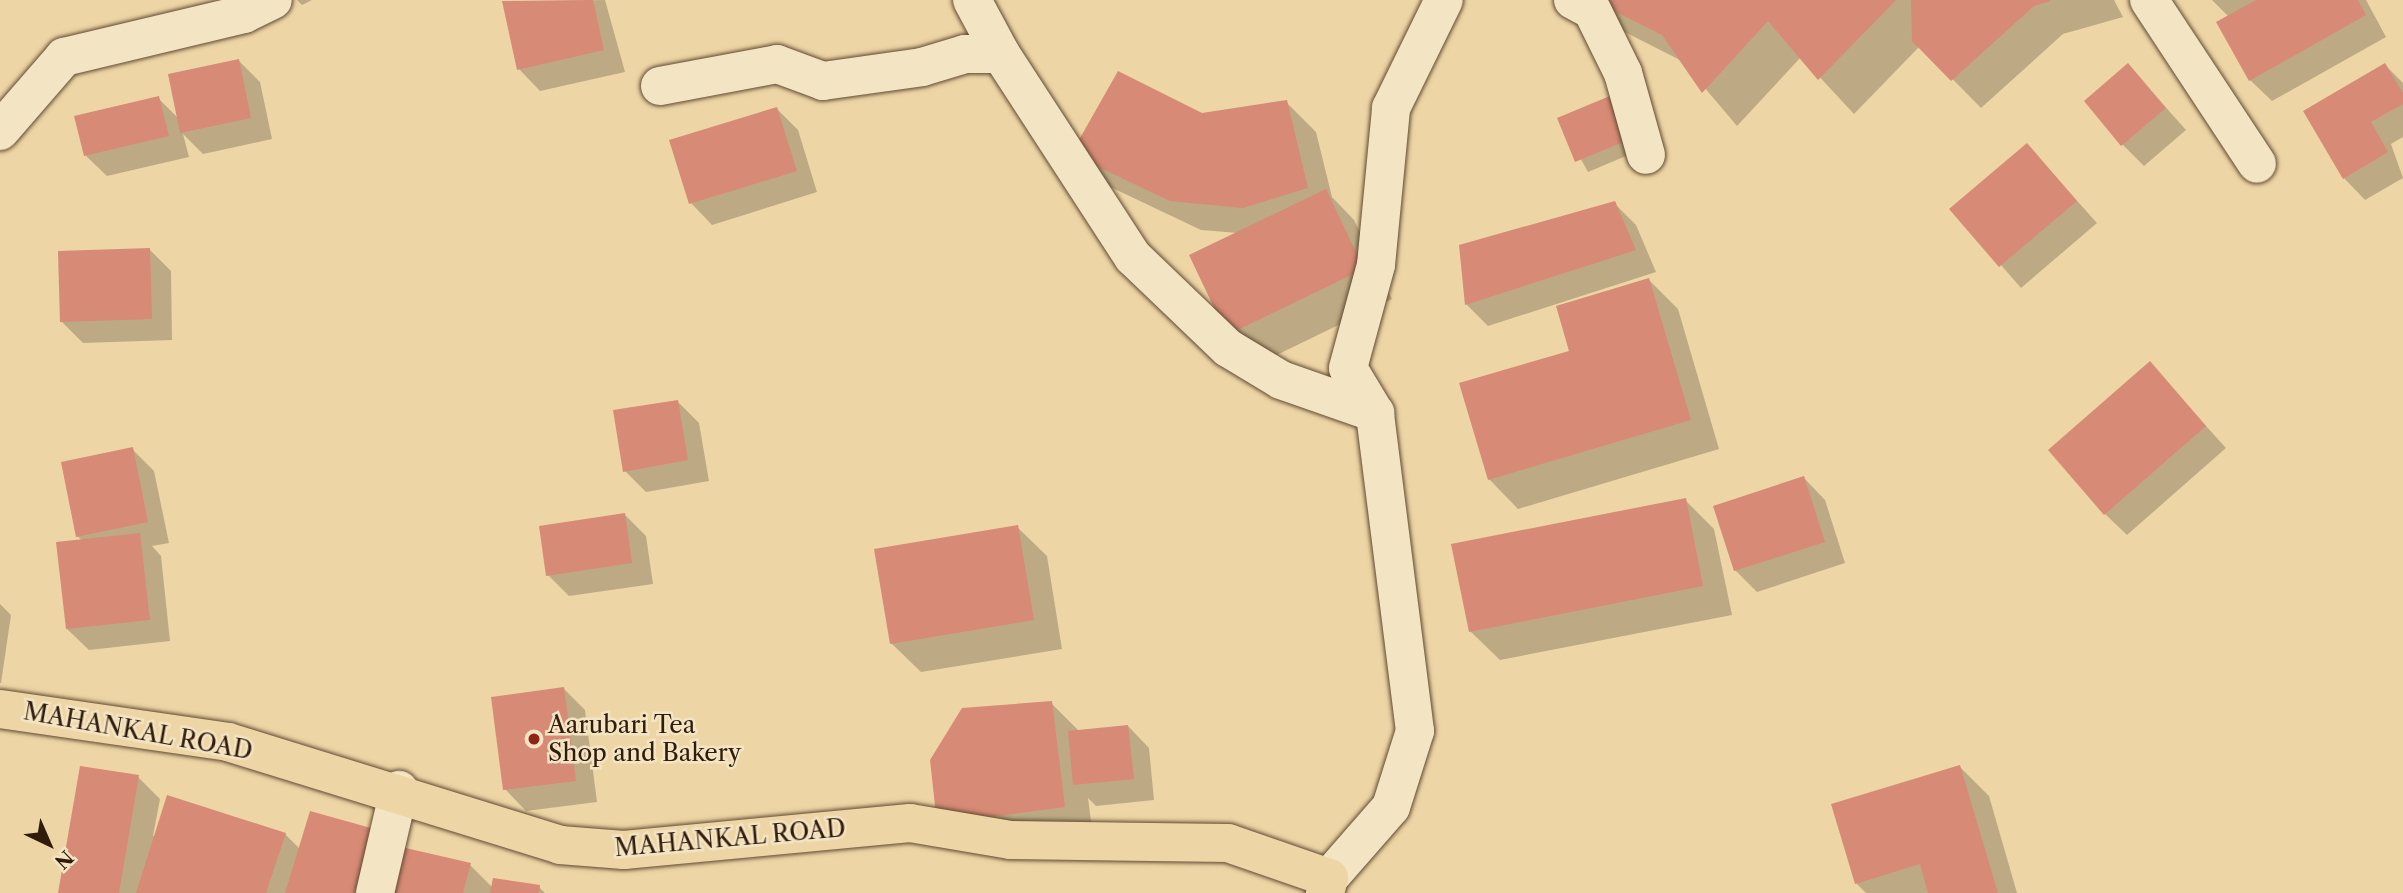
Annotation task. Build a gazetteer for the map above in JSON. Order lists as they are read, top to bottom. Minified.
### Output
{"streets":{"main road":["MAHANKAL ROAD"]},"places":["Aarubari Tea Shop and Bakery"],"north":"bottom right"}
